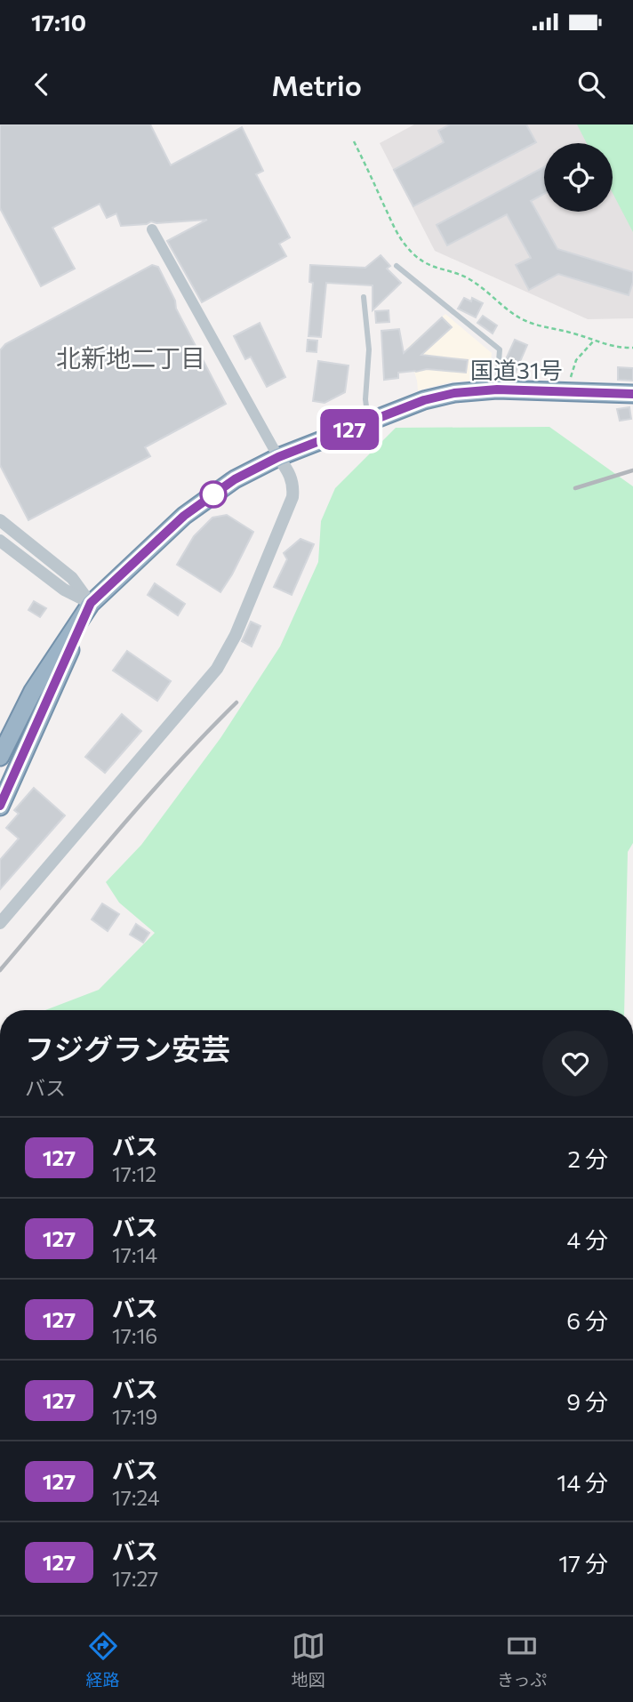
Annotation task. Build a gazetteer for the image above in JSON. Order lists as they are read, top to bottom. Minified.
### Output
{"streets":{"highway":["国道31号"]},"districts":["北新地二丁目"],"lines":["bus line 127"],"page":{"status":"17:10","header":"Metrio","on_map":"127","heading":["フジグラン安芸","バス"],"list":[{"mark":"127","name":"バス","note":"17:12","value":"2 分"},{"mark":"127","name":"バス","note":"17:14","value":"4 分"},{"mark":"127","name":"バス","note":"17:16","value":"6 分"},{"mark":"127","name":"バス","note":"17:19","value":"9 分"},{"mark":"127","name":"バス","note":"17:24","value":"14 分"},{"mark":"127","name":"バス","note":"17:27","value":"17 分"}],"tabs":["経路","地図","きっぷ"]}}
